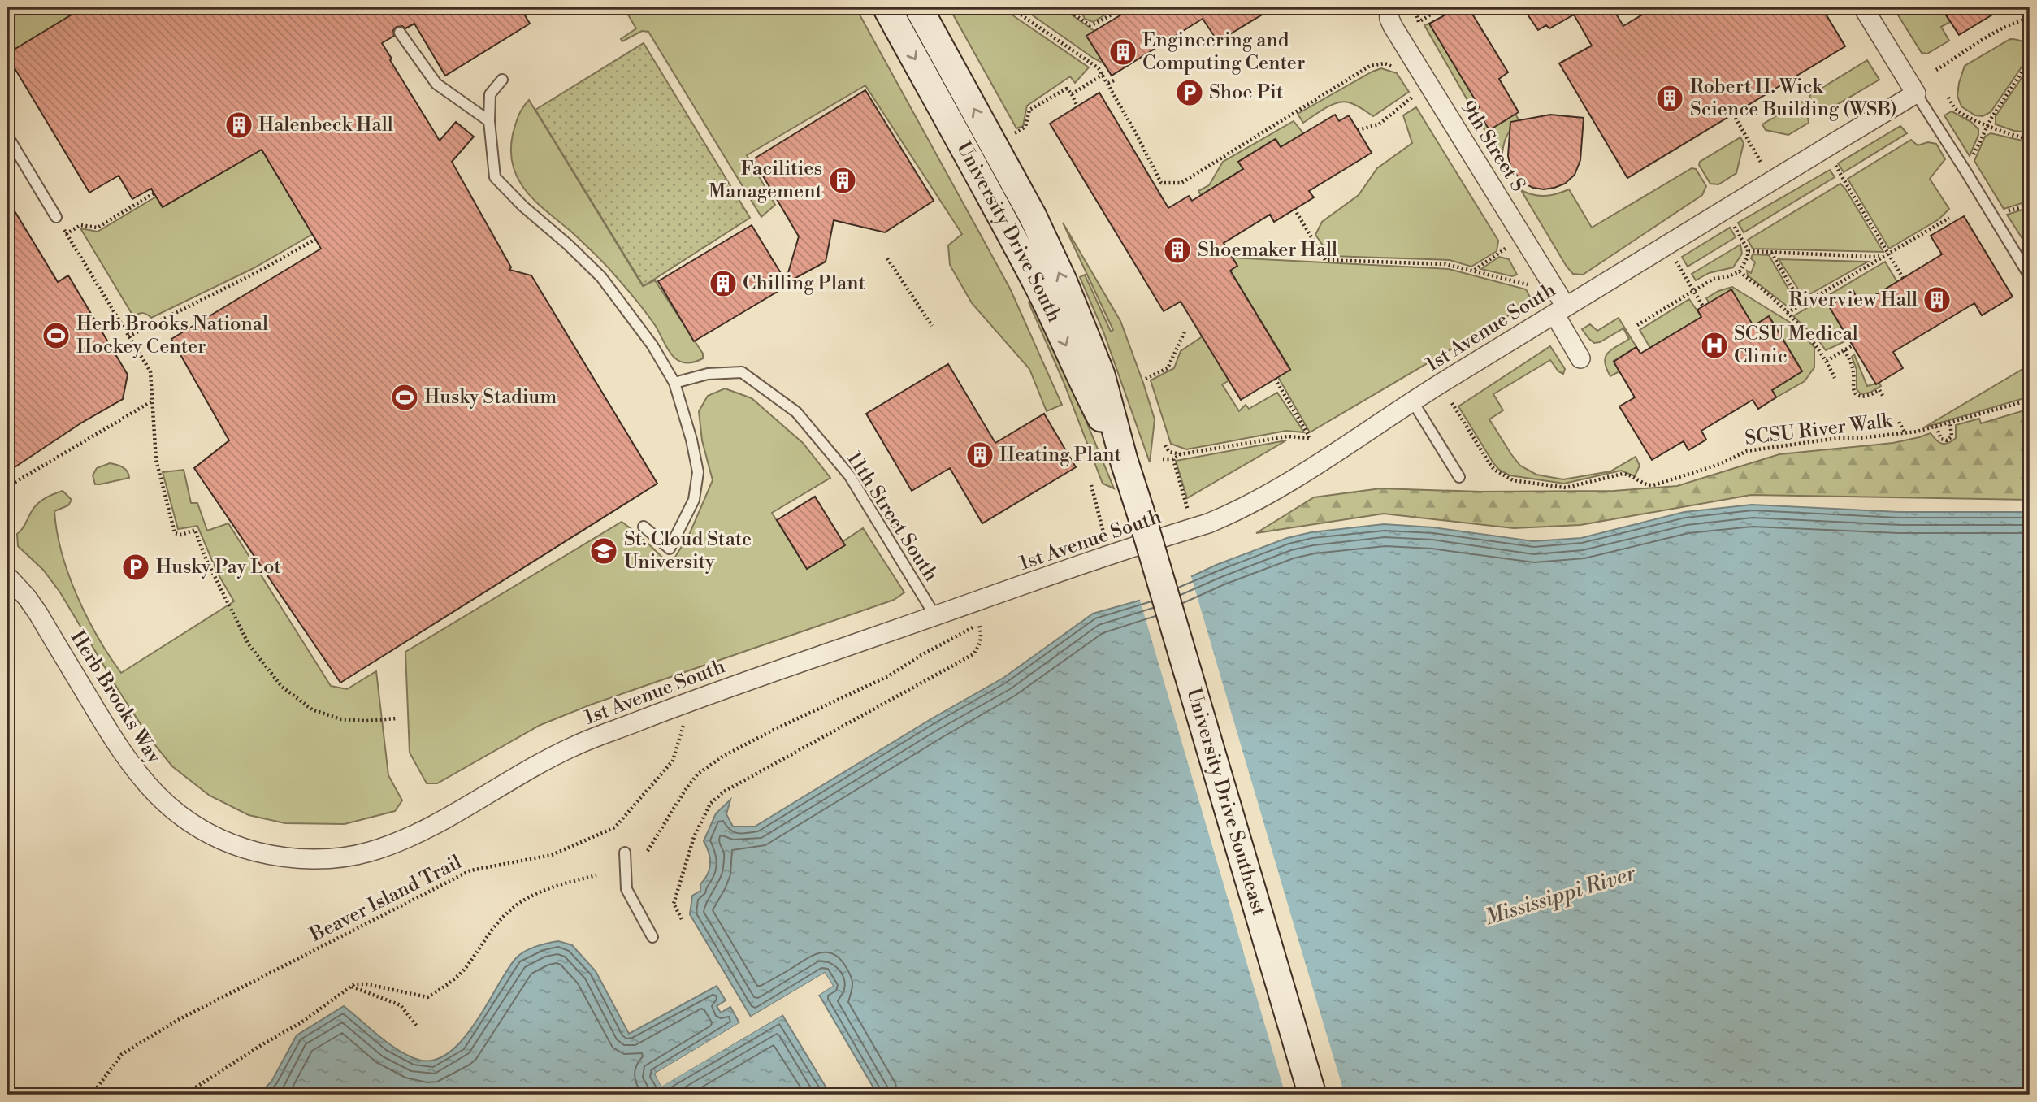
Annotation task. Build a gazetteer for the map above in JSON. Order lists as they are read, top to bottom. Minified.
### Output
{"streets":{"street":["9th Street S","University Drive South","1st Avenue South","Herb Brooks Way","University Drive Southeast"],"lane":["11th Street South"],"path":["SCSU River Walk","Beaver Island Trail"]},"crossings":[["9th Street S","1st Avenue South"],["University Drive South","University Drive Southeast"],["1st Avenue South","11th Street South"],["1st Avenue South","Herb Brooks Way"],["1st Avenue South","Beaver Island Trail"]],"water":["Mississippi River"],"places":{"building":["Engineering and Computing Center","Robert H. Wick Science Building (WSB)","Halenbeck Hall","Facilities Management","Shoemaker Hall","Chilling Plant","Riverview Hall","Heating Plant"],"parking":["Shoe Pit","Husky Pay Lot"],"sports":["Herb Brooks National Hockey Center","Husky Stadium"],"hospital":["SCSU Medical Clinic"],"school or university":["St. Cloud State University"]}}
